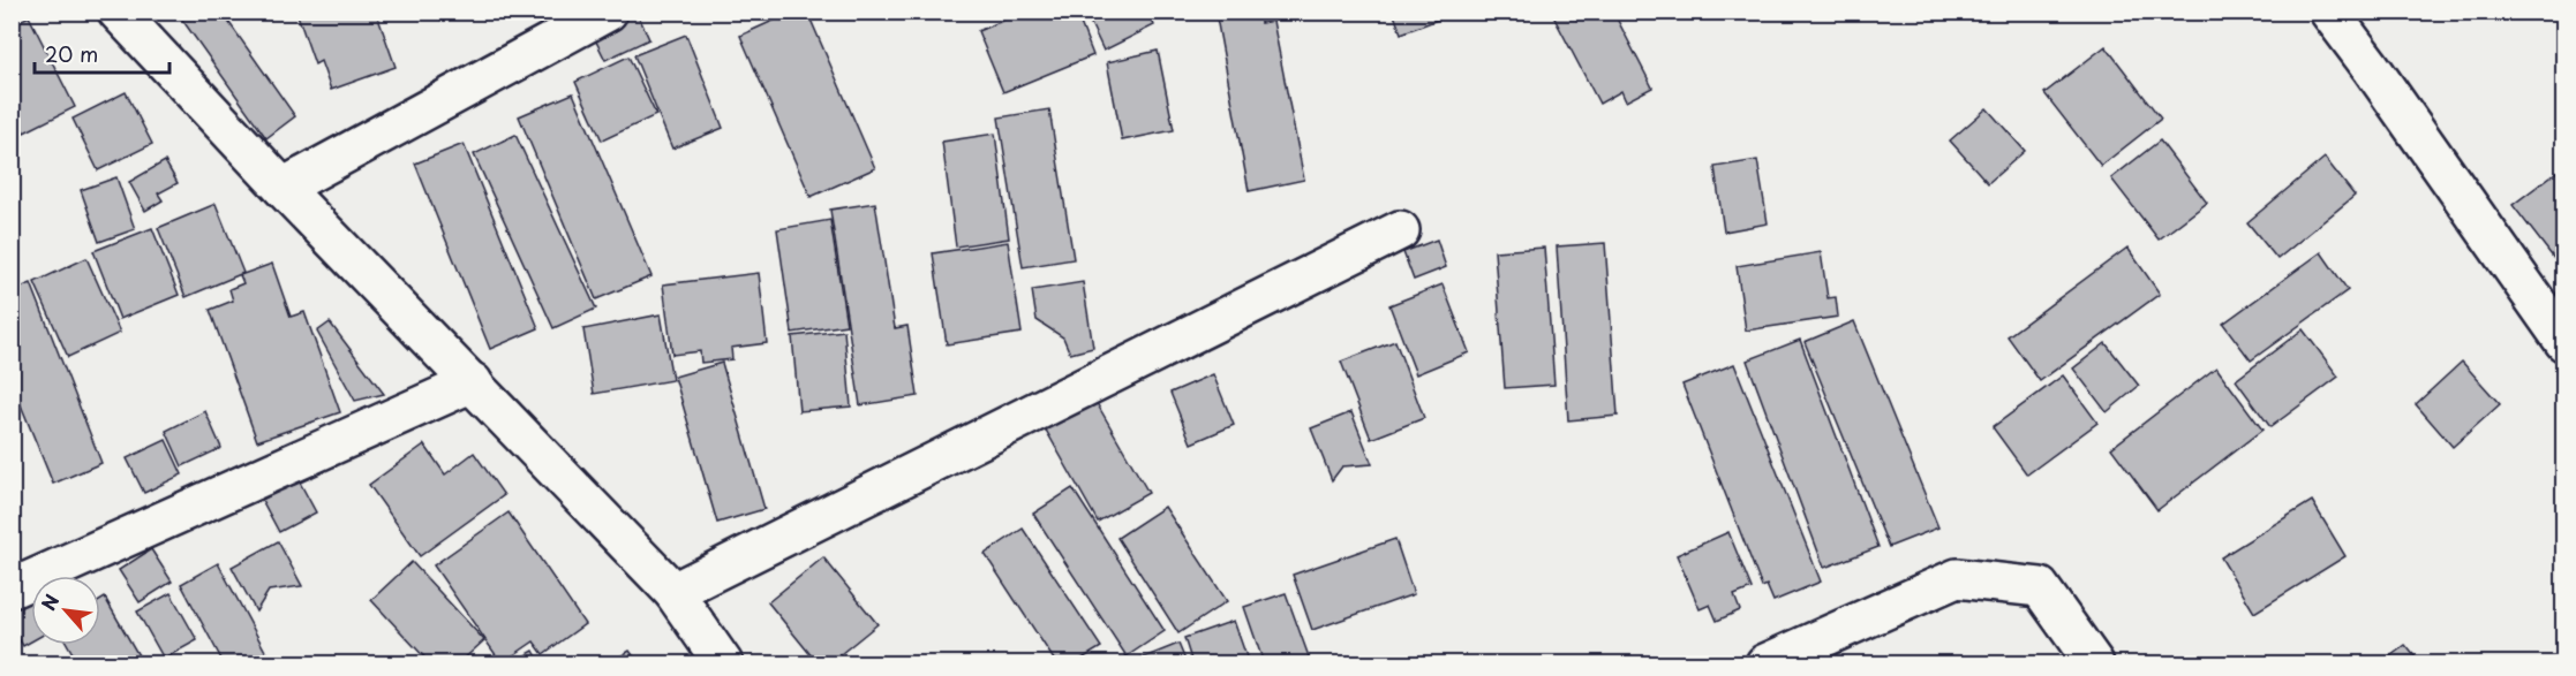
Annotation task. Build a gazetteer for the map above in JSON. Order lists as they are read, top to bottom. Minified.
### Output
{"scale_bar":"20 m","north":"top left"}
